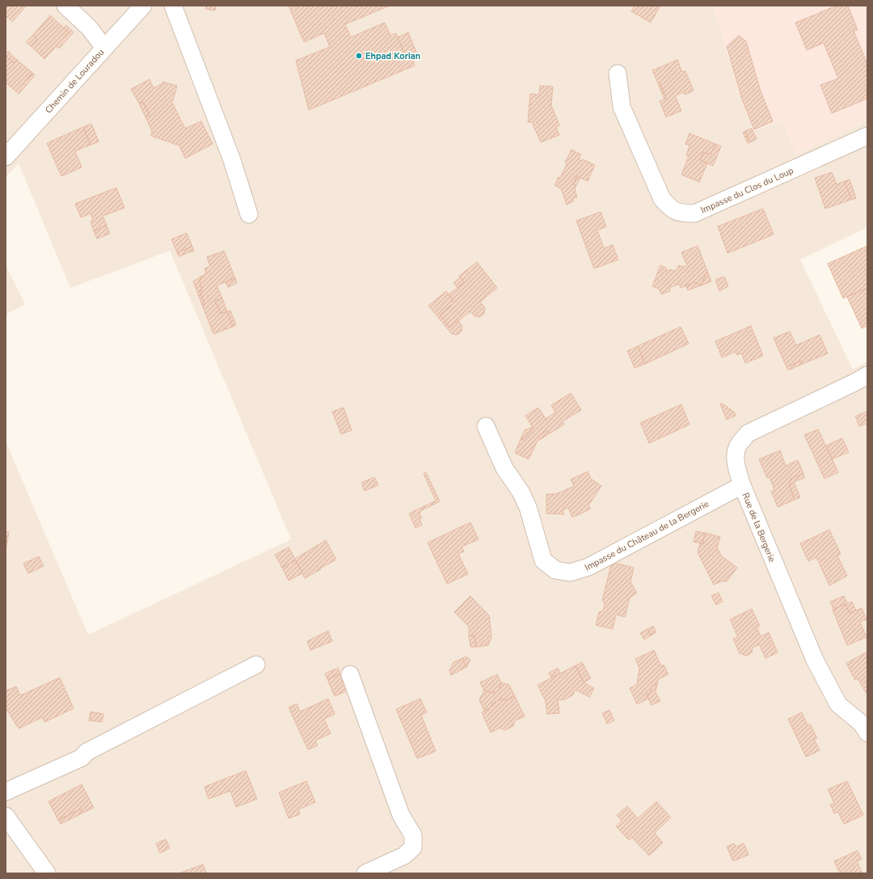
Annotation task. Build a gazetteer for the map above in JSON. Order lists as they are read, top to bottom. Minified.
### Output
{"streets":{"street":["Chemin de Louradou","Impasse du Clos du Loup","Rue de la Bergerie","Impasse du Château de la Bergerie"]},"crossings":[["Rue de la Bergerie","Impasse du Château de la Bergerie"]],"places":["Ehpad Korian"]}
